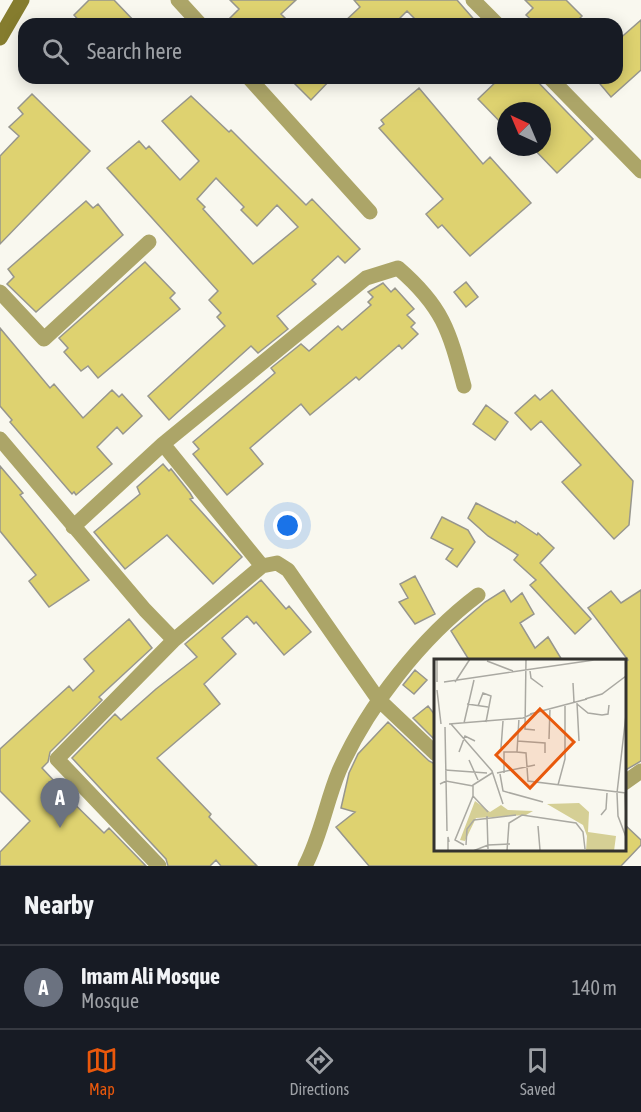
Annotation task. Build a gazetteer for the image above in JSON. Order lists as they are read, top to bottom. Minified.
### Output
{"north":"top left","page":{"search":"Search here","pins":"A","heading":"Nearby","list":[{"mark":"A","name":"Imam Ali Mosque","note":"Mosque","value":"140 m"}],"nav":["Map","Directions","Saved"]}}
